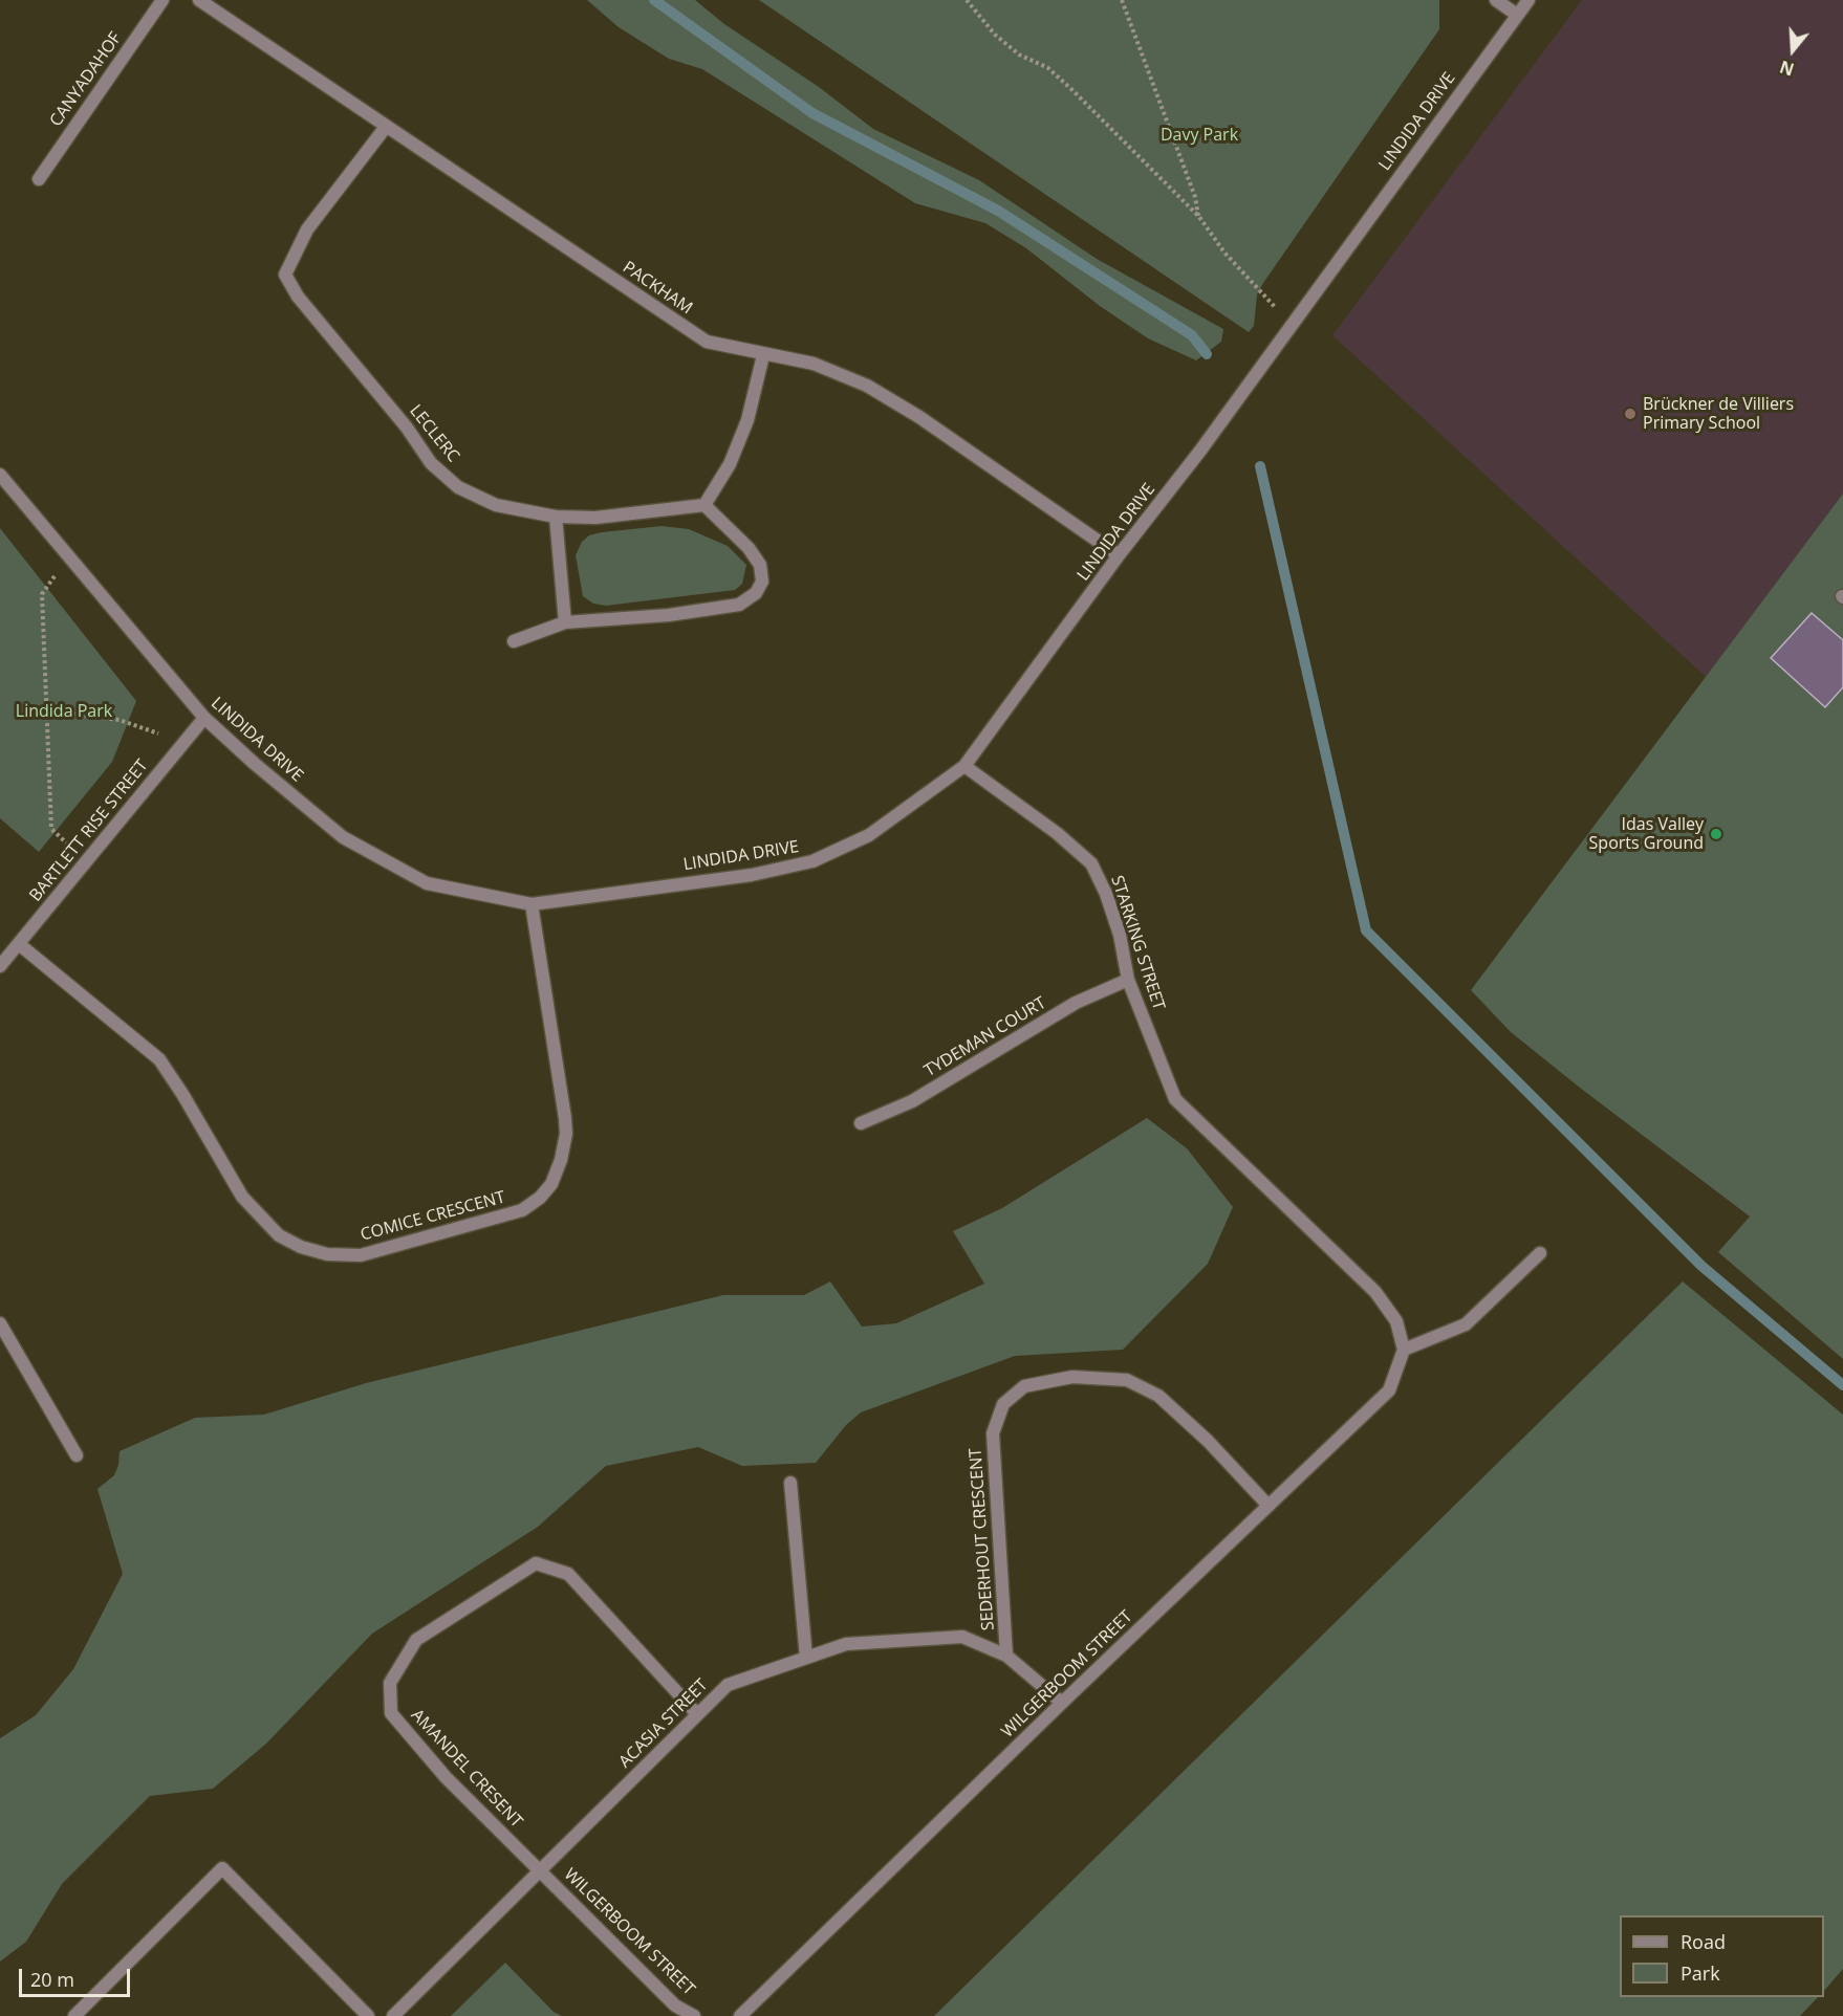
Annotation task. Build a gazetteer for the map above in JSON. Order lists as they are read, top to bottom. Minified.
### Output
{"streets":{"street":["CANYADAHOF","LINDIDA DRIVE","PACKHAM","LECLERC","BARTLETT RISE STREET","STARKING STREET","TYDEMAN COURT","COMICE CRESCENT","SEDERHOUT CRESCENT","WILGERBOOM STREET","ACASIA STREET","AMANDEL CRESENT"]},"crossings":[["LINDIDA DRIVE","PACKHAM"],["LINDIDA DRIVE","BARTLETT RISE STREET"],["LINDIDA DRIVE","STARKING STREET"],["LINDIDA DRIVE","COMICE CRESCENT"],["PACKHAM","LECLERC"],["BARTLETT RISE STREET","COMICE CRESCENT"],["STARKING STREET","TYDEMAN COURT"],["STARKING STREET","WILGERBOOM STREET"],["SEDERHOUT CRESCENT","WILGERBOOM STREET"],["SEDERHOUT CRESCENT","ACASIA STREET"],["WILGERBOOM STREET","ACASIA STREET"],["WILGERBOOM STREET","AMANDEL CRESENT"],["ACASIA STREET","AMANDEL CRESENT"]],"parks":["Davy Park","Lindida Park"],"places":["Brückner de Villiers Primary School","Idas Valley Sports Ground"],"legend":["Road","Park"],"scale_bar":"20 m","north":"bottom"}
